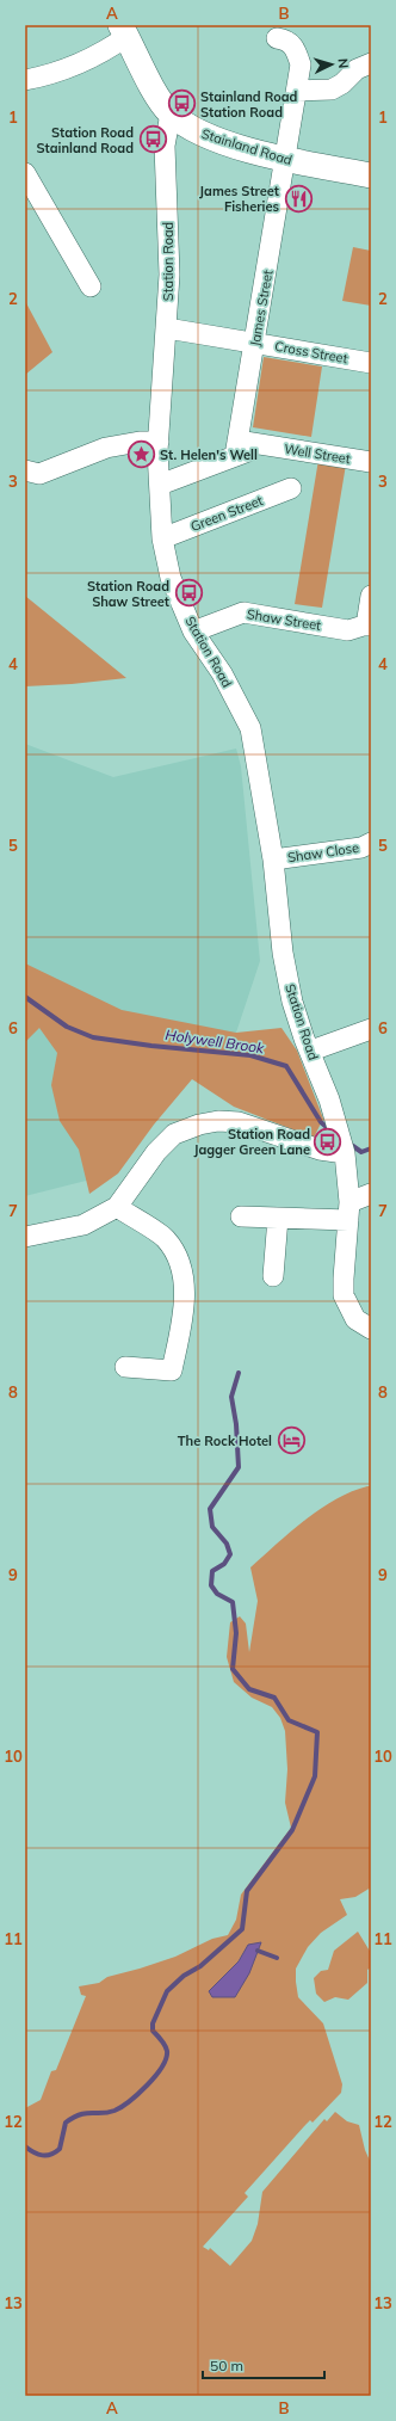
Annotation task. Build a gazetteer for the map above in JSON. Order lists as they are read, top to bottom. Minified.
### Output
{"streets":{"main road":["Stainland Road"],"street":["Station Road","James Street","Cross Street","Well Street","Green Street","Shaw Street","Shaw Close"]},"crossings":[["Stainland Road","Station Road"],["Stainland Road","James Street"],["Station Road","Cross Street"],["Station Road","Green Street"],["Station Road","Shaw Street"],["Station Road","Shaw Close"],["James Street","Cross Street"],["James Street","Well Street"]],"water":["Holywell Brook"],"places":{"bus stop":["Stainland Road Station Road","Station Road Stainland Road","Station Road Shaw Street","Station Road Jagger Green Lane"],"restaurant":["James Street Fisheries"],"place":["St. Helen's Well"],"hotel":["The Rock Hotel"]},"scale_bar":"50 m","north":"right","grid":{"columns":["A","B"],"rows":["1","2","3","4","5","6","7","8","9","10","11","12","13"]}}
